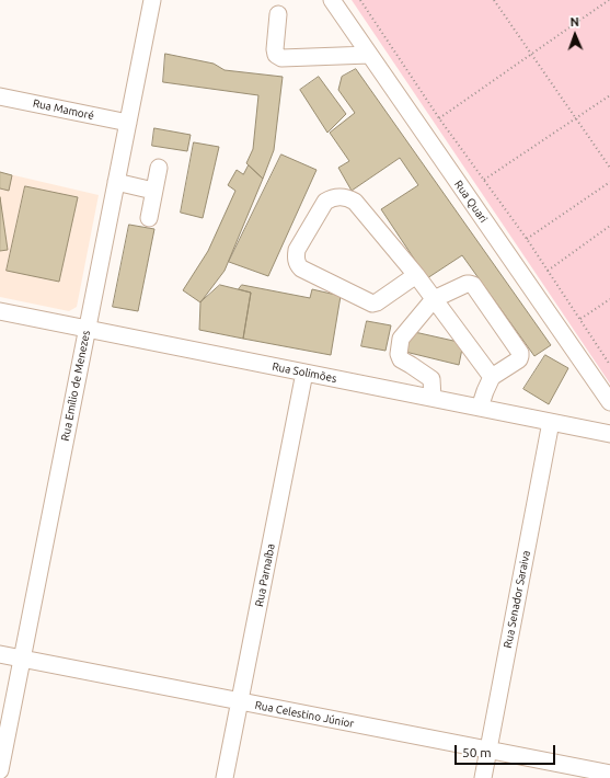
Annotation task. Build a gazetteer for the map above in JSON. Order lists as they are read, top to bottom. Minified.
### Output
{"streets":{"street":["Rua Mamoré","Rua Quari","Rua Solimões","Rua Emílio de Menezes","Rua Parnaíba","Rua Senador Saraiva","Rua Celestino Júnior"]},"crossings":[["Rua Mamoré","Rua Emílio de Menezes"],["Rua Solimões","Rua Emílio de Menezes"],["Rua Solimões","Rua Parnaíba"],["Rua Solimões","Rua Senador Saraiva"],["Rua Emílio de Menezes","Rua Celestino Júnior"],["Rua Parnaíba","Rua Celestino Júnior"],["Rua Senador Saraiva","Rua Celestino Júnior"]],"scale_bar":"50 m","north":"top"}
